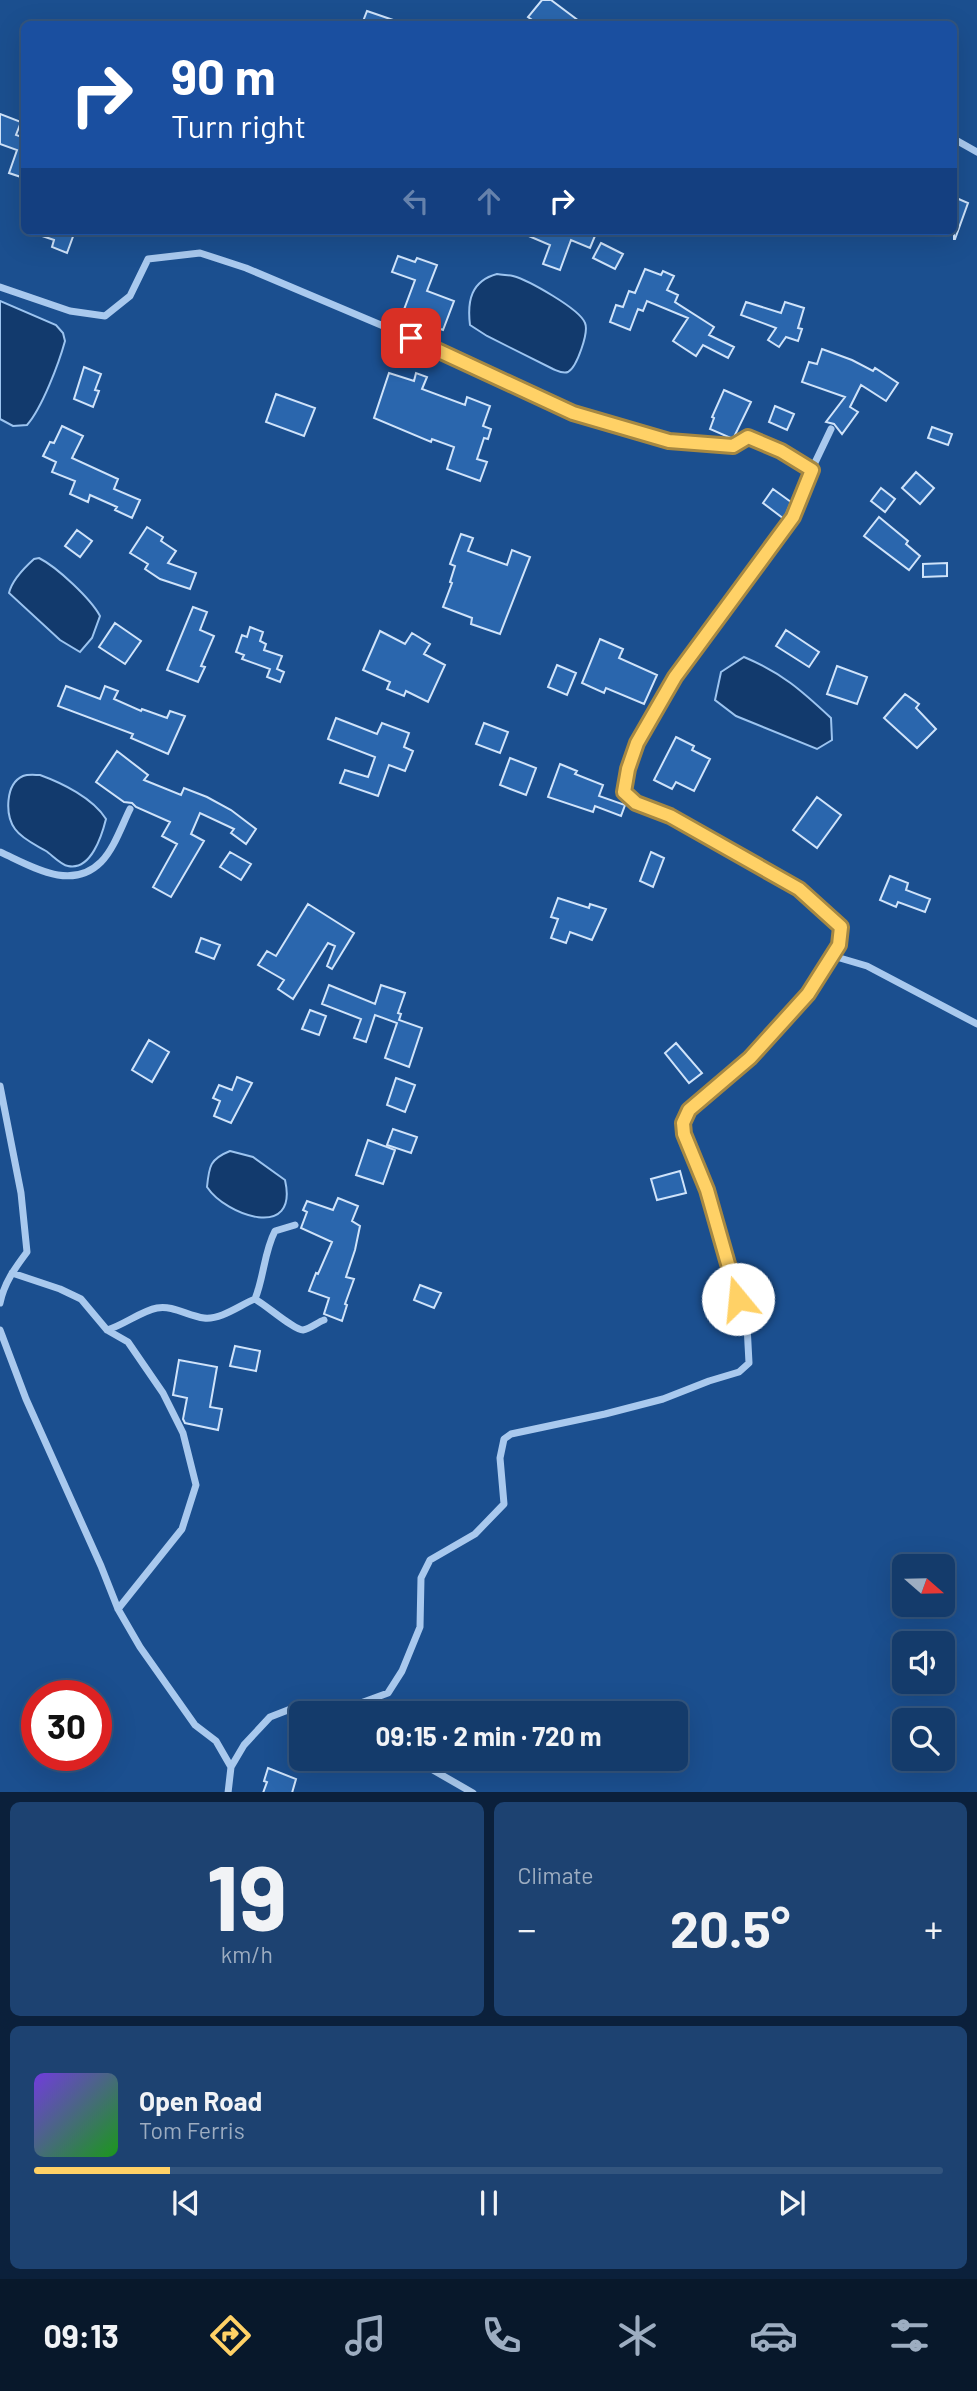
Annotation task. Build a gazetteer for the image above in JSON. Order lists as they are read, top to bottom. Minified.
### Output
{"north":"right","page":{"turn":["90 m","Turn right"],"limit":"30","trip":"09:15 · 2 min · 720 m","tile":[["19","km/h"],"Climate"],"heat":["−","20.5°","+"],"song":["Open Road","Tom Ferris"],"tabs":"09:13"}}
